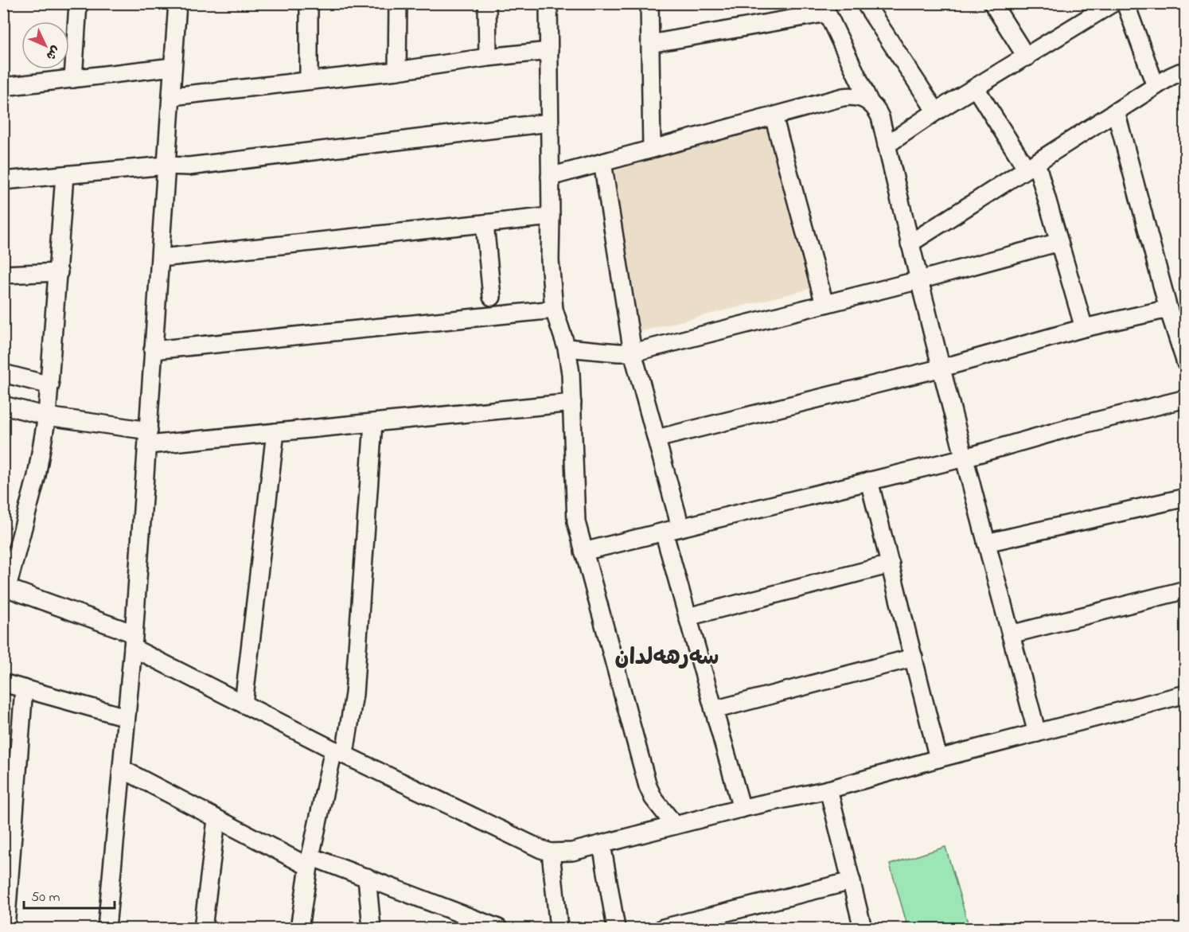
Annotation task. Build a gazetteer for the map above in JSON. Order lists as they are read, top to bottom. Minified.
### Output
{"districts":["سەرهەلدان"],"scale_bar":"50 m","north":"bottom right"}
